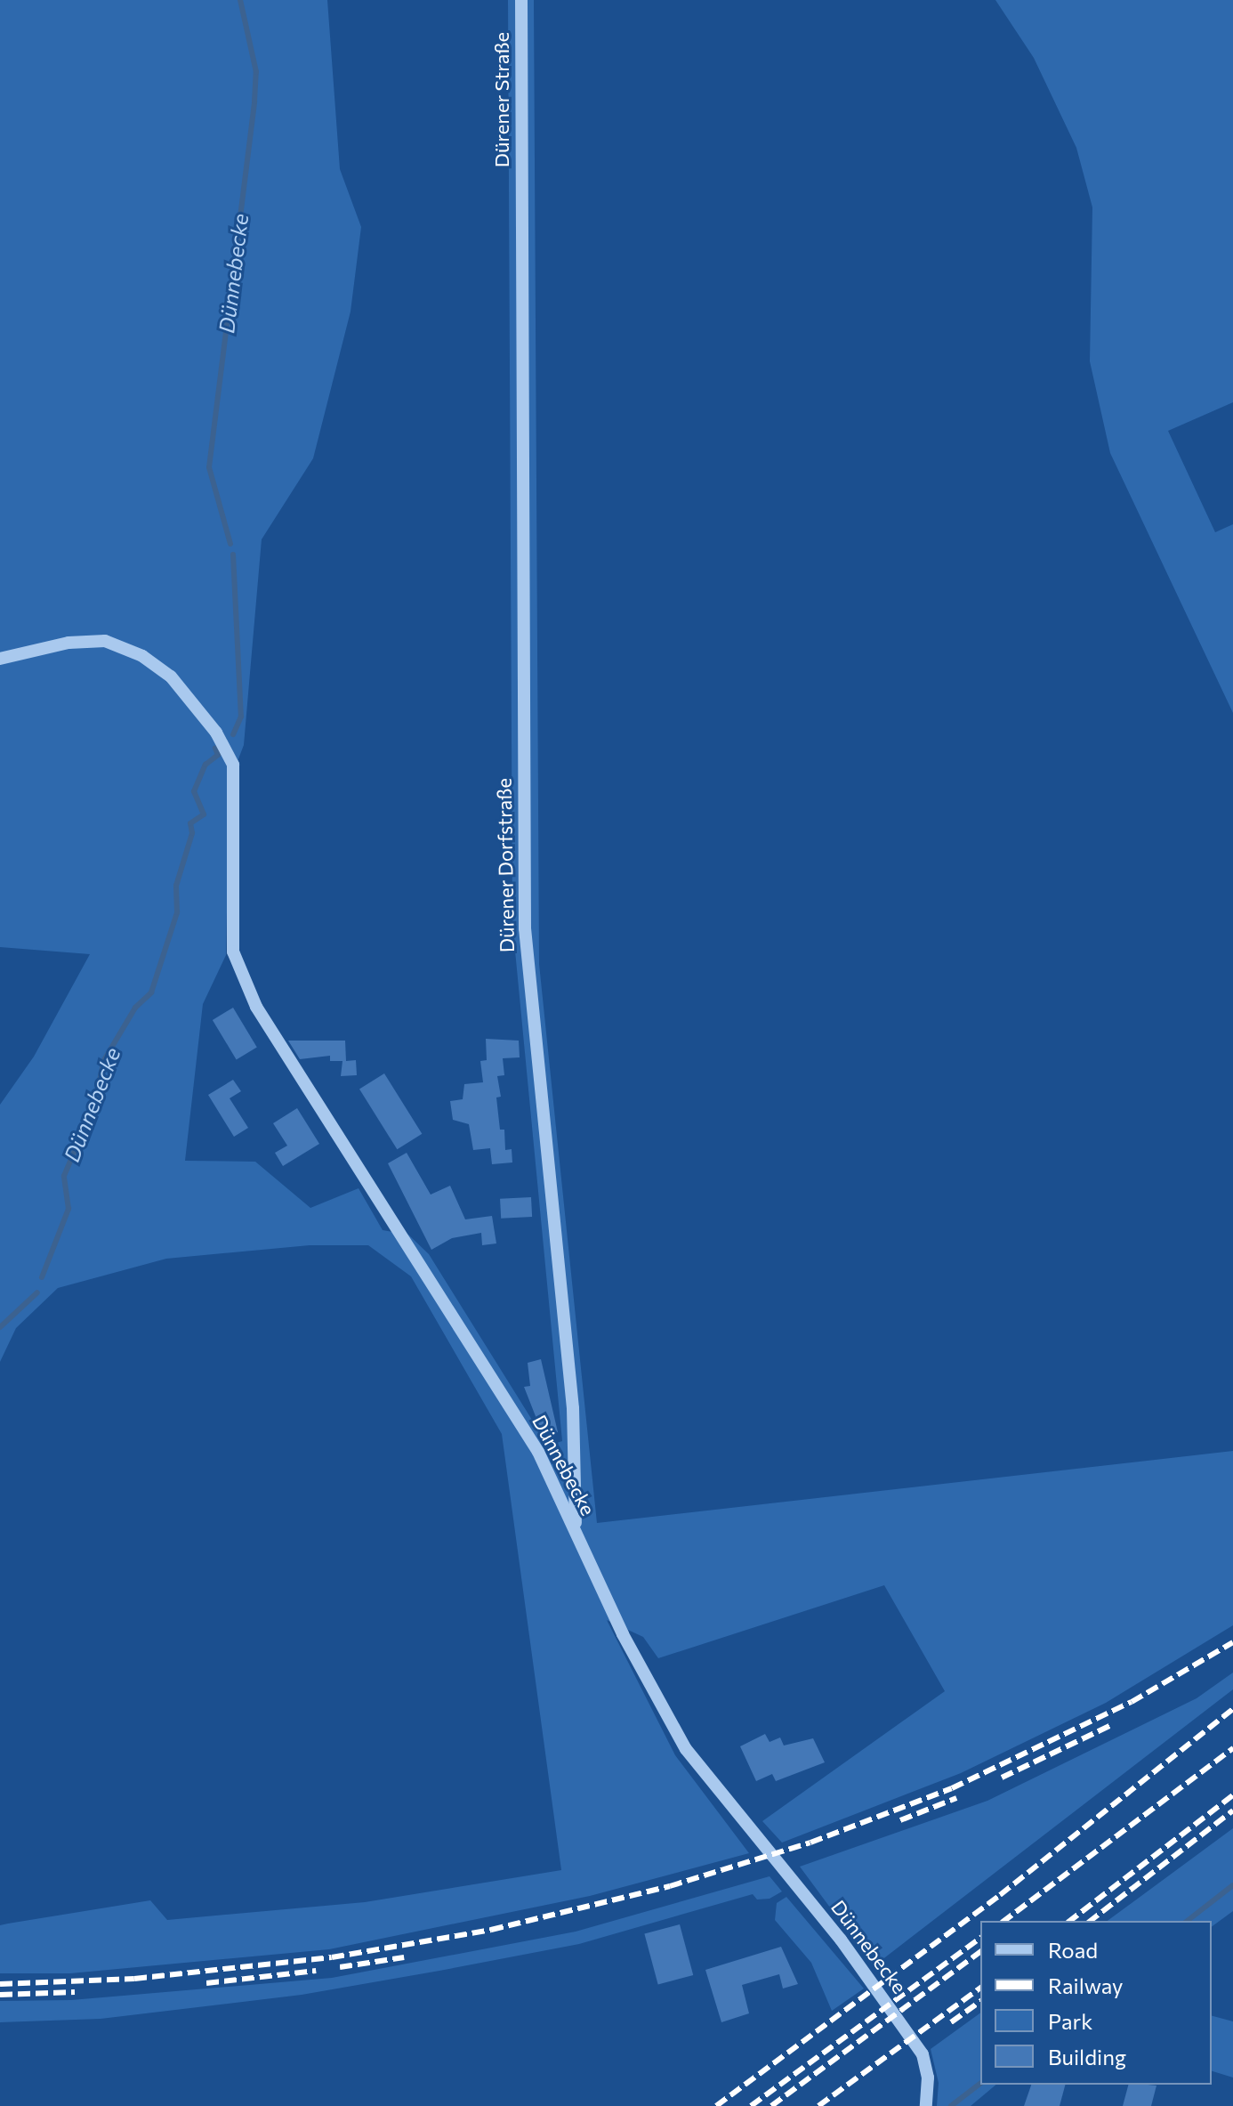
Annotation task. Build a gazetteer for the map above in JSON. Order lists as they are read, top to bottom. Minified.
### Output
{"streets":{"street":["Dürener Straße","Dürener Dorfstraße","Dünnebecke"]},"crossings":[["Dürener Straße","Dürener Dorfstraße"],["Dürener Dorfstraße","Dünnebecke"]],"water":["Dünnebecke"],"legend":["Road","Railway","Park","Building"]}
